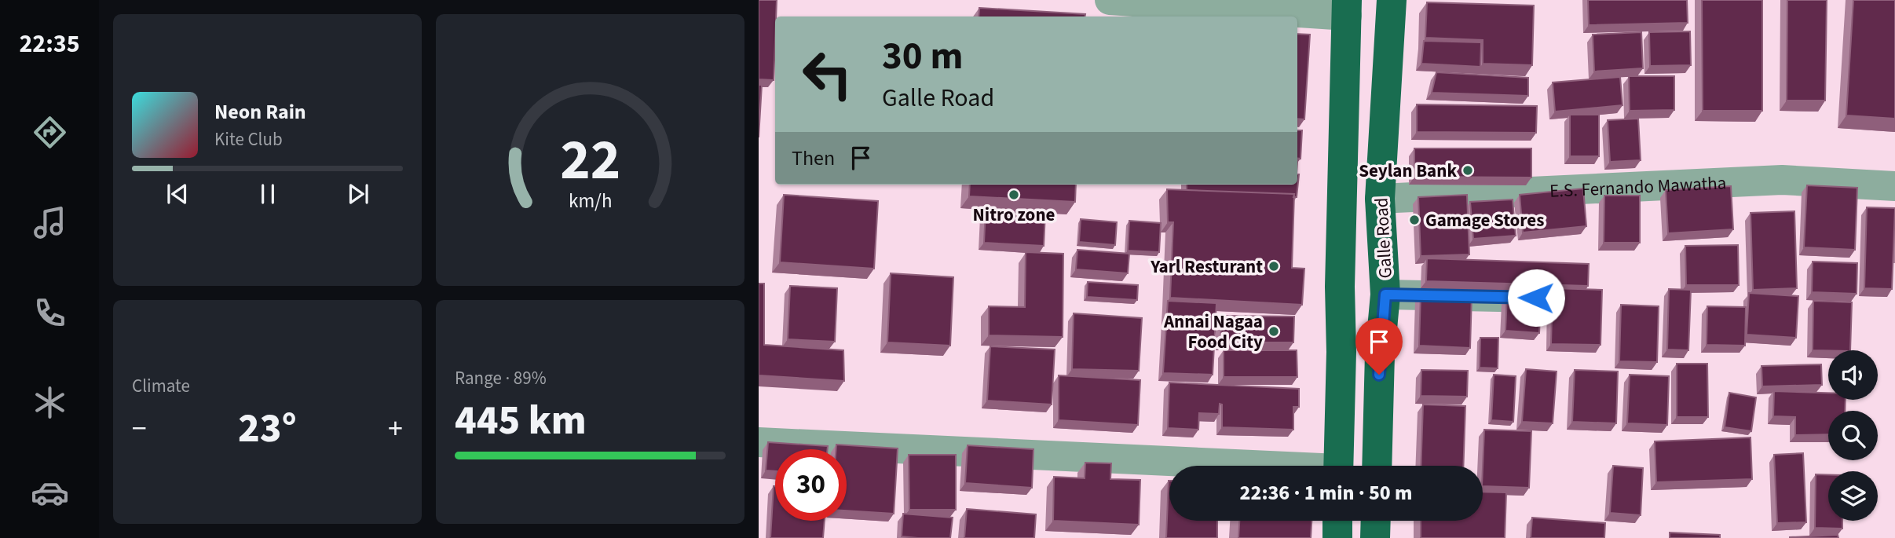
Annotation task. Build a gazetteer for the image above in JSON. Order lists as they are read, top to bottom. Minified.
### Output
{"streets":{"highway":["Galle Road"],"street":["E.S. Fernando Mawatha"]},"crossings":[["E.S. Fernando Mawatha","Galle Road"]],"places":["Seylan Bank","Nitro zone","Gamage Stores","Yarl Resturant","Annai Nagaa Food City"],"page":{"tabs":"22:35","turn":["30 m","Galle Road"],"song":["Neon Rain","Kite Club"],"then":"Then","tile":["Climate",["Range · 89%","445 km"]],"heat":["−","23°","+"],"limit":"30","trip":"22:36 · 1 min · 50 m","gauge":["22","km/h"]}}
